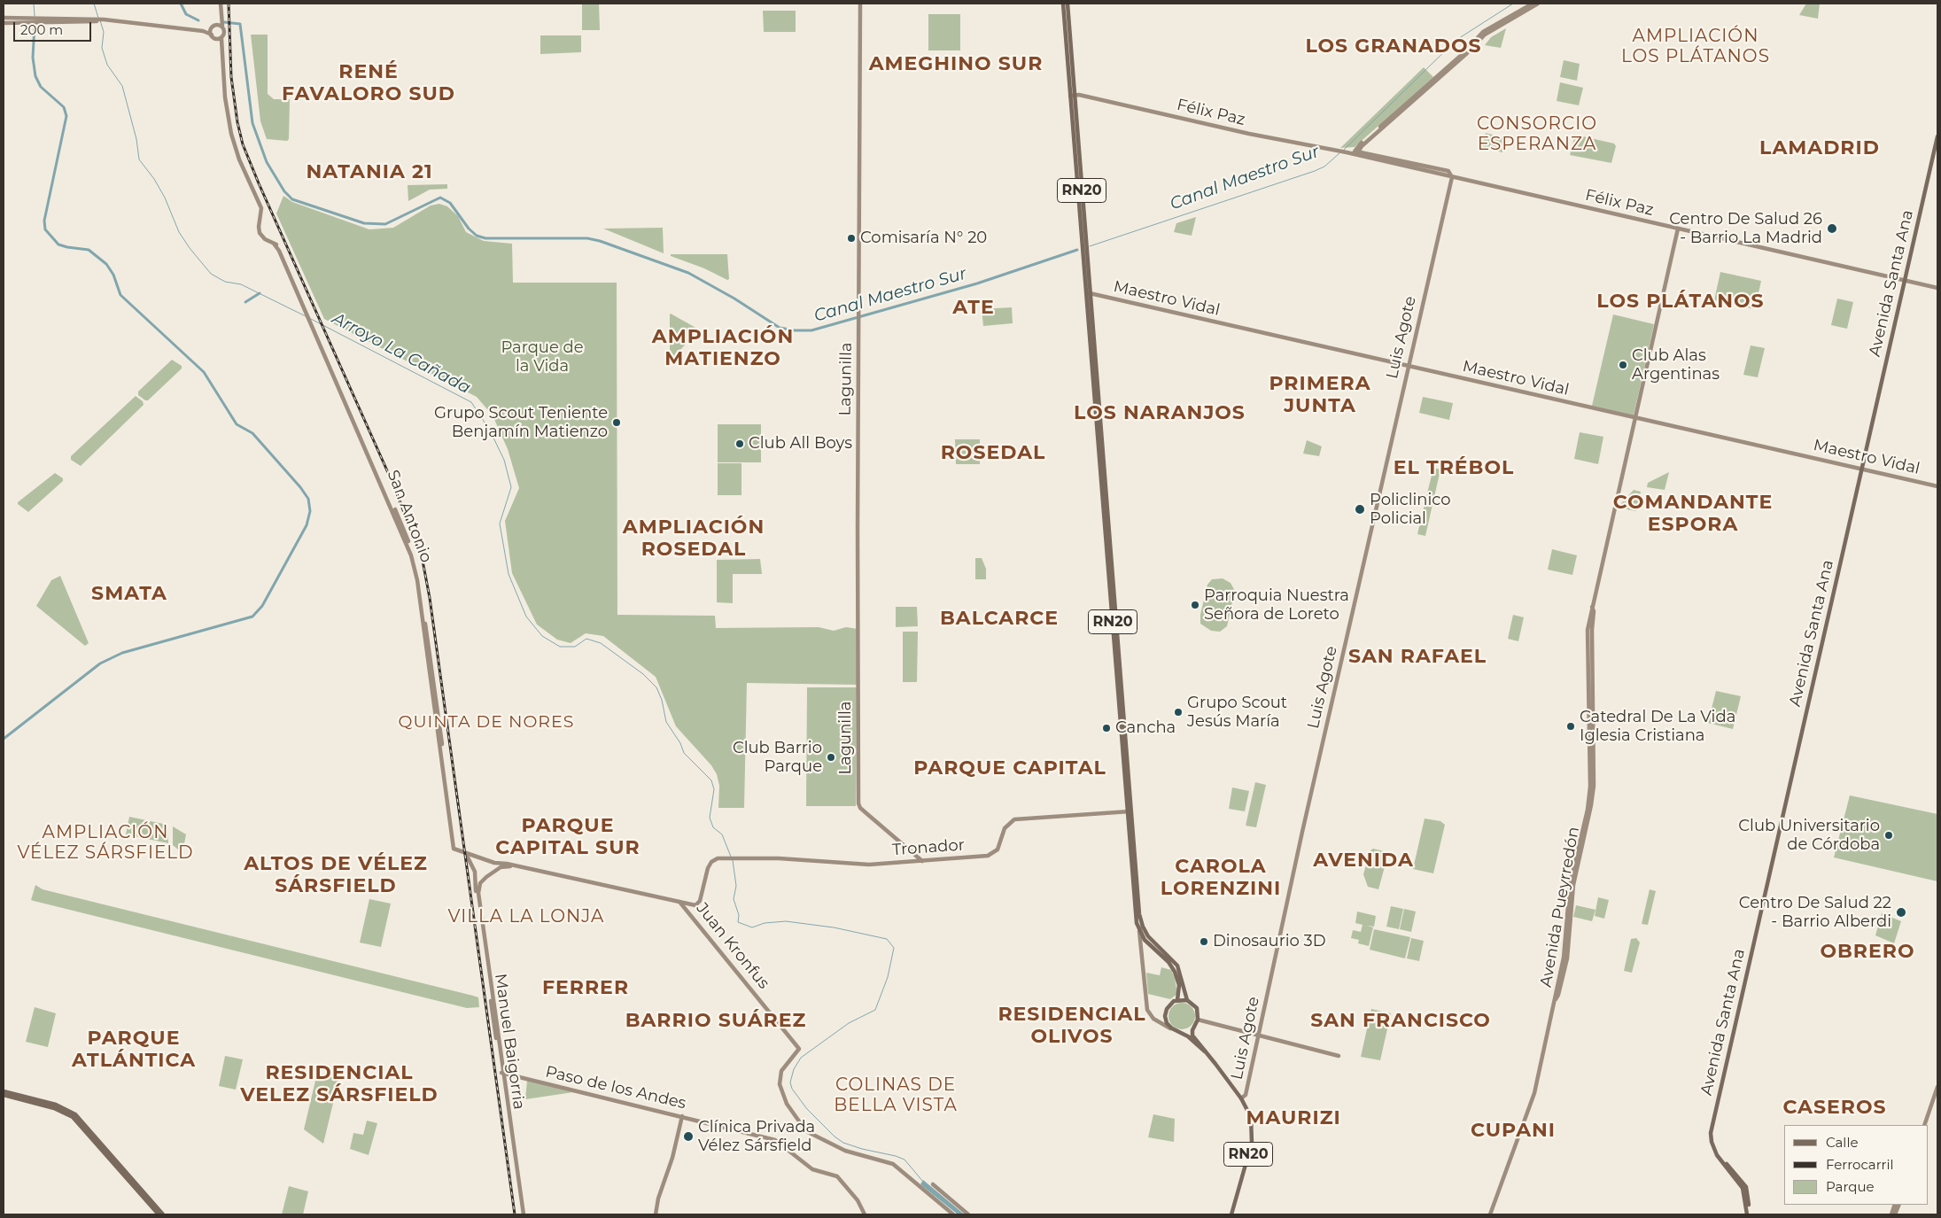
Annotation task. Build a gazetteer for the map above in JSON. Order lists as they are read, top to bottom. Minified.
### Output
{"streets":{"main road":["Félix Paz","RN20","Avenida Santa Ana","Maestro Vidal","Luis Agote","Lagunilla","San Antonio","Tronador","Avenida Pueyrredón","Juan Kronfus","Manuel Baigorria","Paso de los Andes"]},"crossings":[["Félix Paz","RN20"],["Félix Paz","Avenida Santa Ana"],["Félix Paz","Luis Agote"],["RN20","Maestro Vidal"],["RN20","Luis Agote"],["RN20","Tronador"],["Avenida Santa Ana","Maestro Vidal"],["Maestro Vidal","Luis Agote"],["Lagunilla","Tronador"],["Tronador","Juan Kronfus"],["Manuel Baigorria","Paso de los Andes"]],"districts":["AMPLIACIÓN LOS PLÁTANOS","LOS GRANADOS","AMEGHINO SUR","RENÉ FAVALORO SUD","CONSORCIO ESPERANZA","LAMADRID","NATANIA 21","LOS PLÁTANOS","ATE","AMPLIACIÓN MATIENZO","PRIMERA JUNTA","LOS NARANJOS","ROSEDAL","EL TRÉBOL","COMANDANTE ESPORA","AMPLIACIÓN ROSEDAL","SMATA","BALCARCE","SAN RAFAEL","QUINTA DE NORES","PARQUE CAPITAL","PARQUE CAPITAL SUR","AMPLIACIÓN VÉLEZ SÁRSFIELD","AVENIDA","ALTOS DE VÉLEZ SÁRSFIELD","CAROLA LORENZINI","VILLA LA LONJA","OBRERO","FERRER","RESIDENCIAL OLIVOS","BARRIO SUÁREZ","SAN FRANCISCO","PARQUE ATLÁNTICA","RESIDENCIAL VELEZ SÁRSFIELD","COLINAS DE BELLA VISTA","CASEROS","MAURIZI","CUPANI"],"water":["Canal Maestro Sur","Arroyo La Cañada"],"parks":["Parque de la Vida"],"places":["Centro De Salud 26 - Barrio La Madrid","Comisaría N° 20","Club Alas Argentinas","Grupo Scout Teniente Benjamín Matienzo","Club All Boys","Policlinico Policial","Parroquia Nuestra Señora de Loreto","Grupo Scout Jesús María","Catedral De La Vida Iglesia Cristiana","Cancha","Club Barrio Parque","Club Universitario de Córdoba","Centro De Salud 22 - Barrio Alberdi","Dinosaurio 3D","Clínica Privada Vélez Sársfield"],"legend":["Calle","Ferrocarril","Parque"],"scale_bar":"200 m"}
